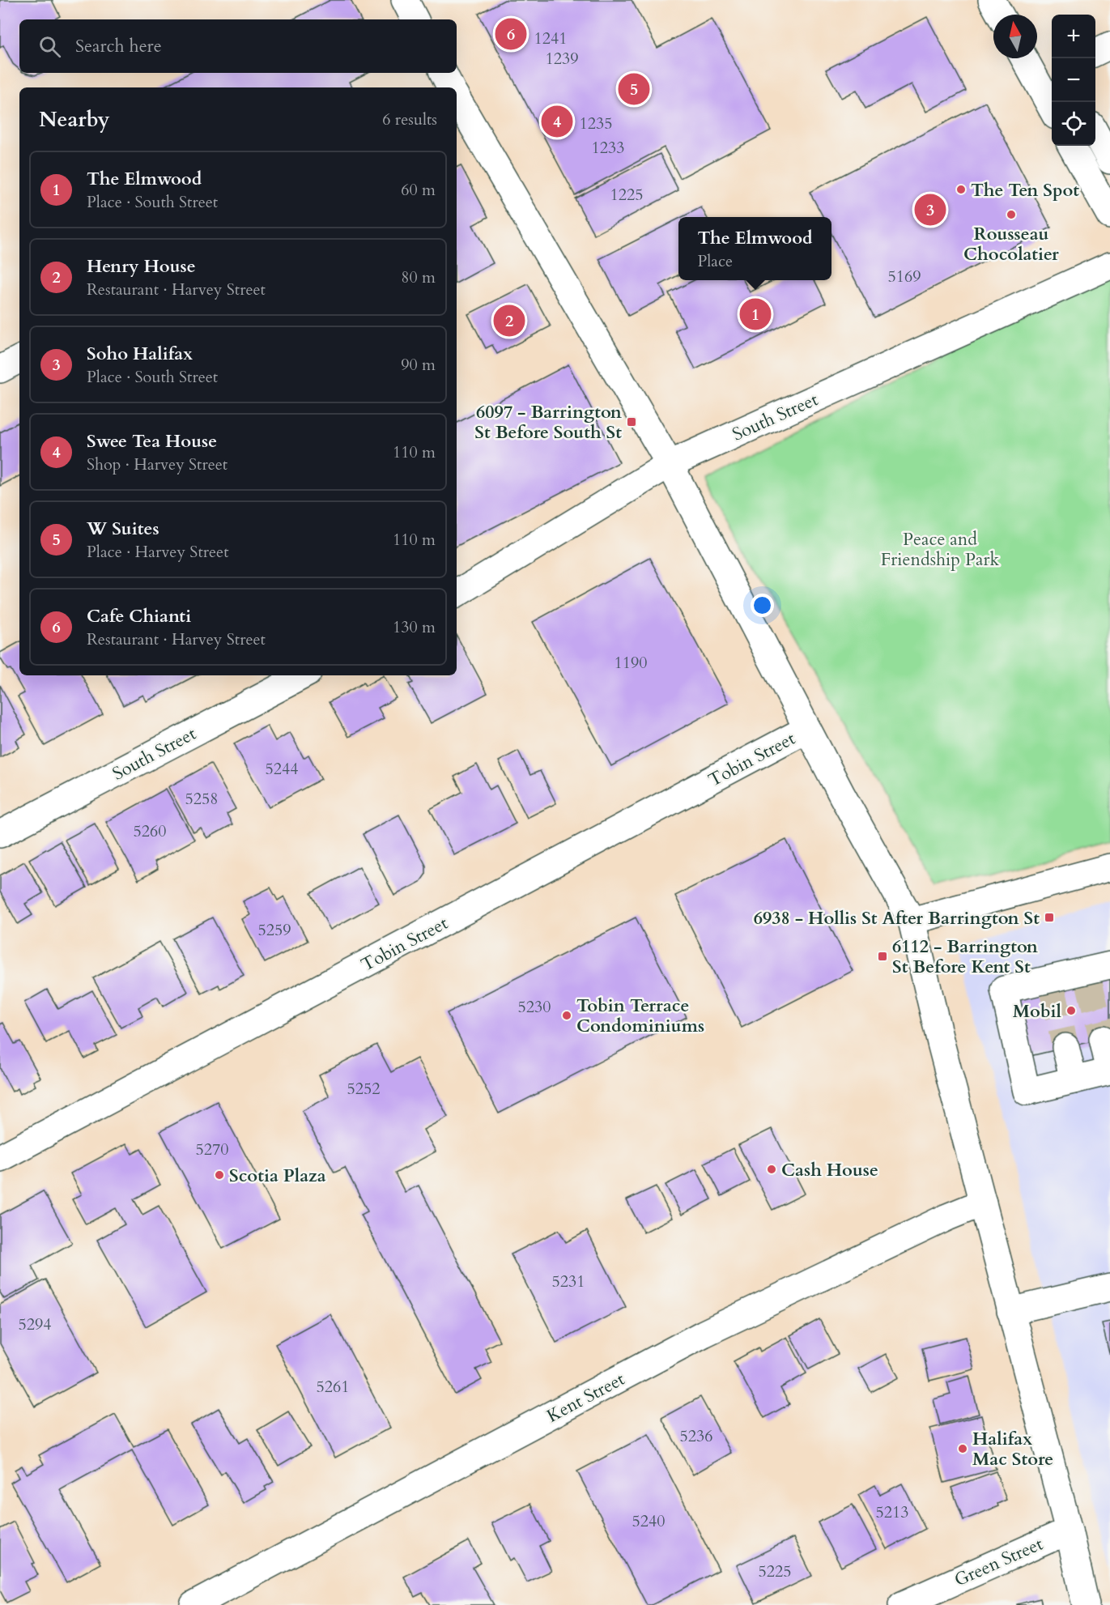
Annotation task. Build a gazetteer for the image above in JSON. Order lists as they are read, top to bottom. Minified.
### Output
{"streets":{"street":["South Street","Tobin Street","Kent Street","Green Street"]},"parks":["Peace and Friendship Park"],"places":{"other":["The Ten Spot","Rousseau Chocolatier","Mobil","Tobin Terrace Condominiums","Cash House","Scotia Plaza","Halifax Mac Store"],"transit":["6097 - Barrington St Before South St","6938 - Hollis St After Barrington St","6112 - Barrington St Before Kent St"]},"house_numbers":["1241","1239","1235","1233","1225","5169","1190","5244","5258","5260","5259","5230","5252","5270","5231","5294","5261","5236","5213","5240","5225"],"north":"top","page":{"map_buttons":["+","−"],"pins":["6","5","4","3","1","2"],"search":"Search here","heading":["Nearby","6 results"],"list":[{"mark":"1","name":"The Elmwood","note":"Place · South Street","value":"60 m"},{"mark":"2","name":"Henry House","note":"Restaurant · Harvey Street","value":"80 m"},{"mark":"3","name":"Soho Halifax","note":"Place · South Street","value":"90 m"},{"mark":"4","name":"Swee Tea House","note":"Shop · Harvey Street","value":"110 m"},{"mark":"5","name":"W Suites","note":"Place · Harvey Street","value":"110 m"},{"mark":"6","name":"Cafe Chianti","note":"Restaurant · Harvey Street","value":"130 m"}],"popup":["The Elmwood","Place"]}}
